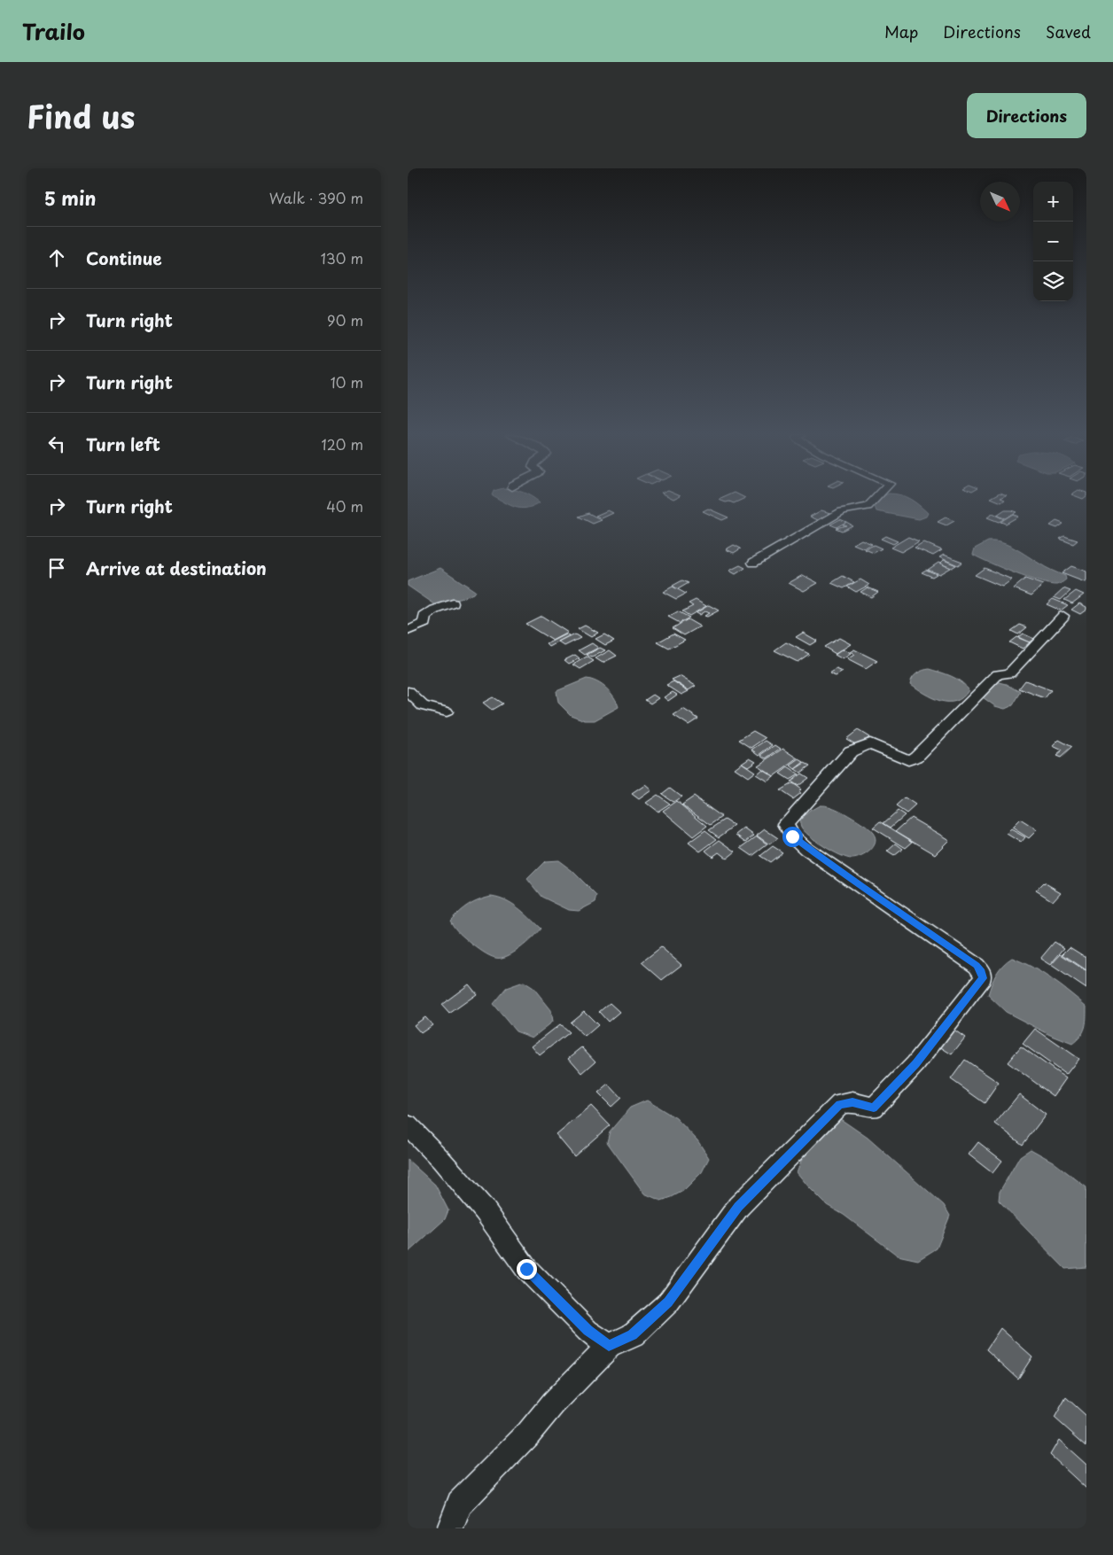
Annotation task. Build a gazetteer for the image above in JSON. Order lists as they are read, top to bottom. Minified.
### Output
{"north":"bottom right","page":{"header":"Trailo","nav":["Map","Directions","Saved"],"title":"Find us","buttons":"Directions","heading":["5 min","Walk · 390 m"],"map_buttons":["+","−"],"list":[["Continue","130 m"],["Turn right","90 m"],["Turn right","10 m"],["Turn left","120 m"],["Turn right","40 m"],"Arrive at destination"]}}
